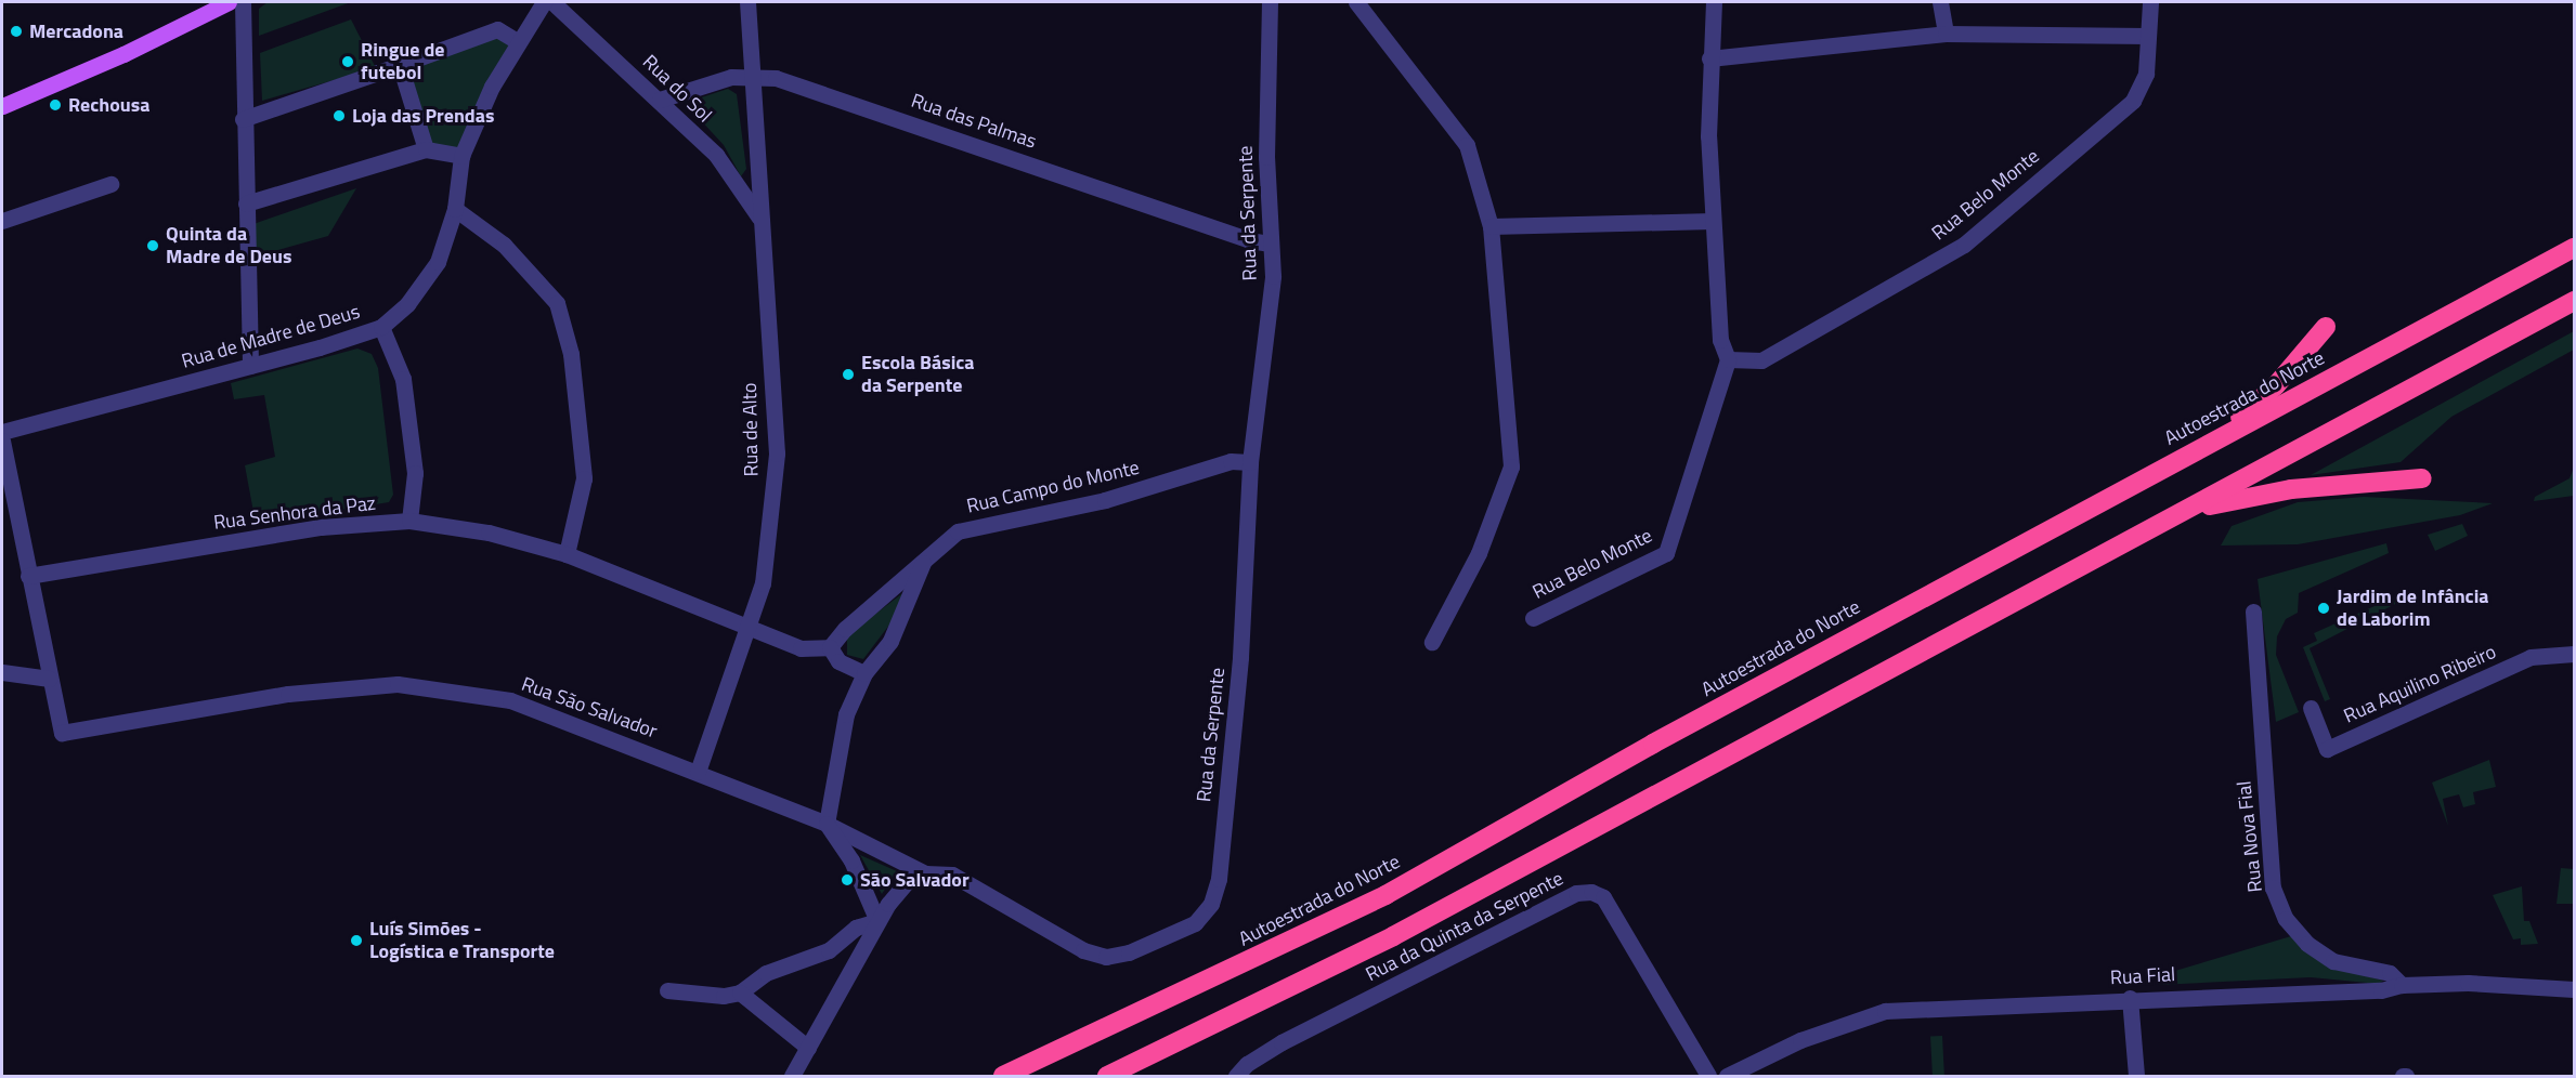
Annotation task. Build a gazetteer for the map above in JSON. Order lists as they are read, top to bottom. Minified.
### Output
{"streets":{"highway":["Autoestrada do Norte"],"street":["Rua do Sol","Rua das Palmas","Rua Belo Monte","Rua da Serpente","Rua de Madre de Deus","Rua de Alto","Rua Campo do Monte","Rua Senhora da Paz","Rua Aquilino Ribeiro","Rua São Salvador","Rua Nova Fial","Rua da Quinta da Serpente","Rua Fial"]},"crossings":[["Rua do Sol","Rua das Palmas"],["Rua do Sol","Rua de Alto"],["Rua das Palmas","Rua da Serpente"],["Rua das Palmas","Rua de Alto"],["Rua da Serpente","Rua Campo do Monte"],["Rua da Serpente","Rua São Salvador"],["Rua de Alto","Rua Senhora da Paz"],["Rua de Alto","Rua São Salvador"],["Rua Campo do Monte","Rua São Salvador"],["Rua Nova Fial","Rua Fial"]],"places":["Mercadona","Ringue de futebol","Rechousa","Loja das Prendas","Quinta da Madre de Deus","Escola Básica da Serpente","Jardim de Infância de Laborim","São Salvador","Luís Simões - Logística e Transporte"]}
